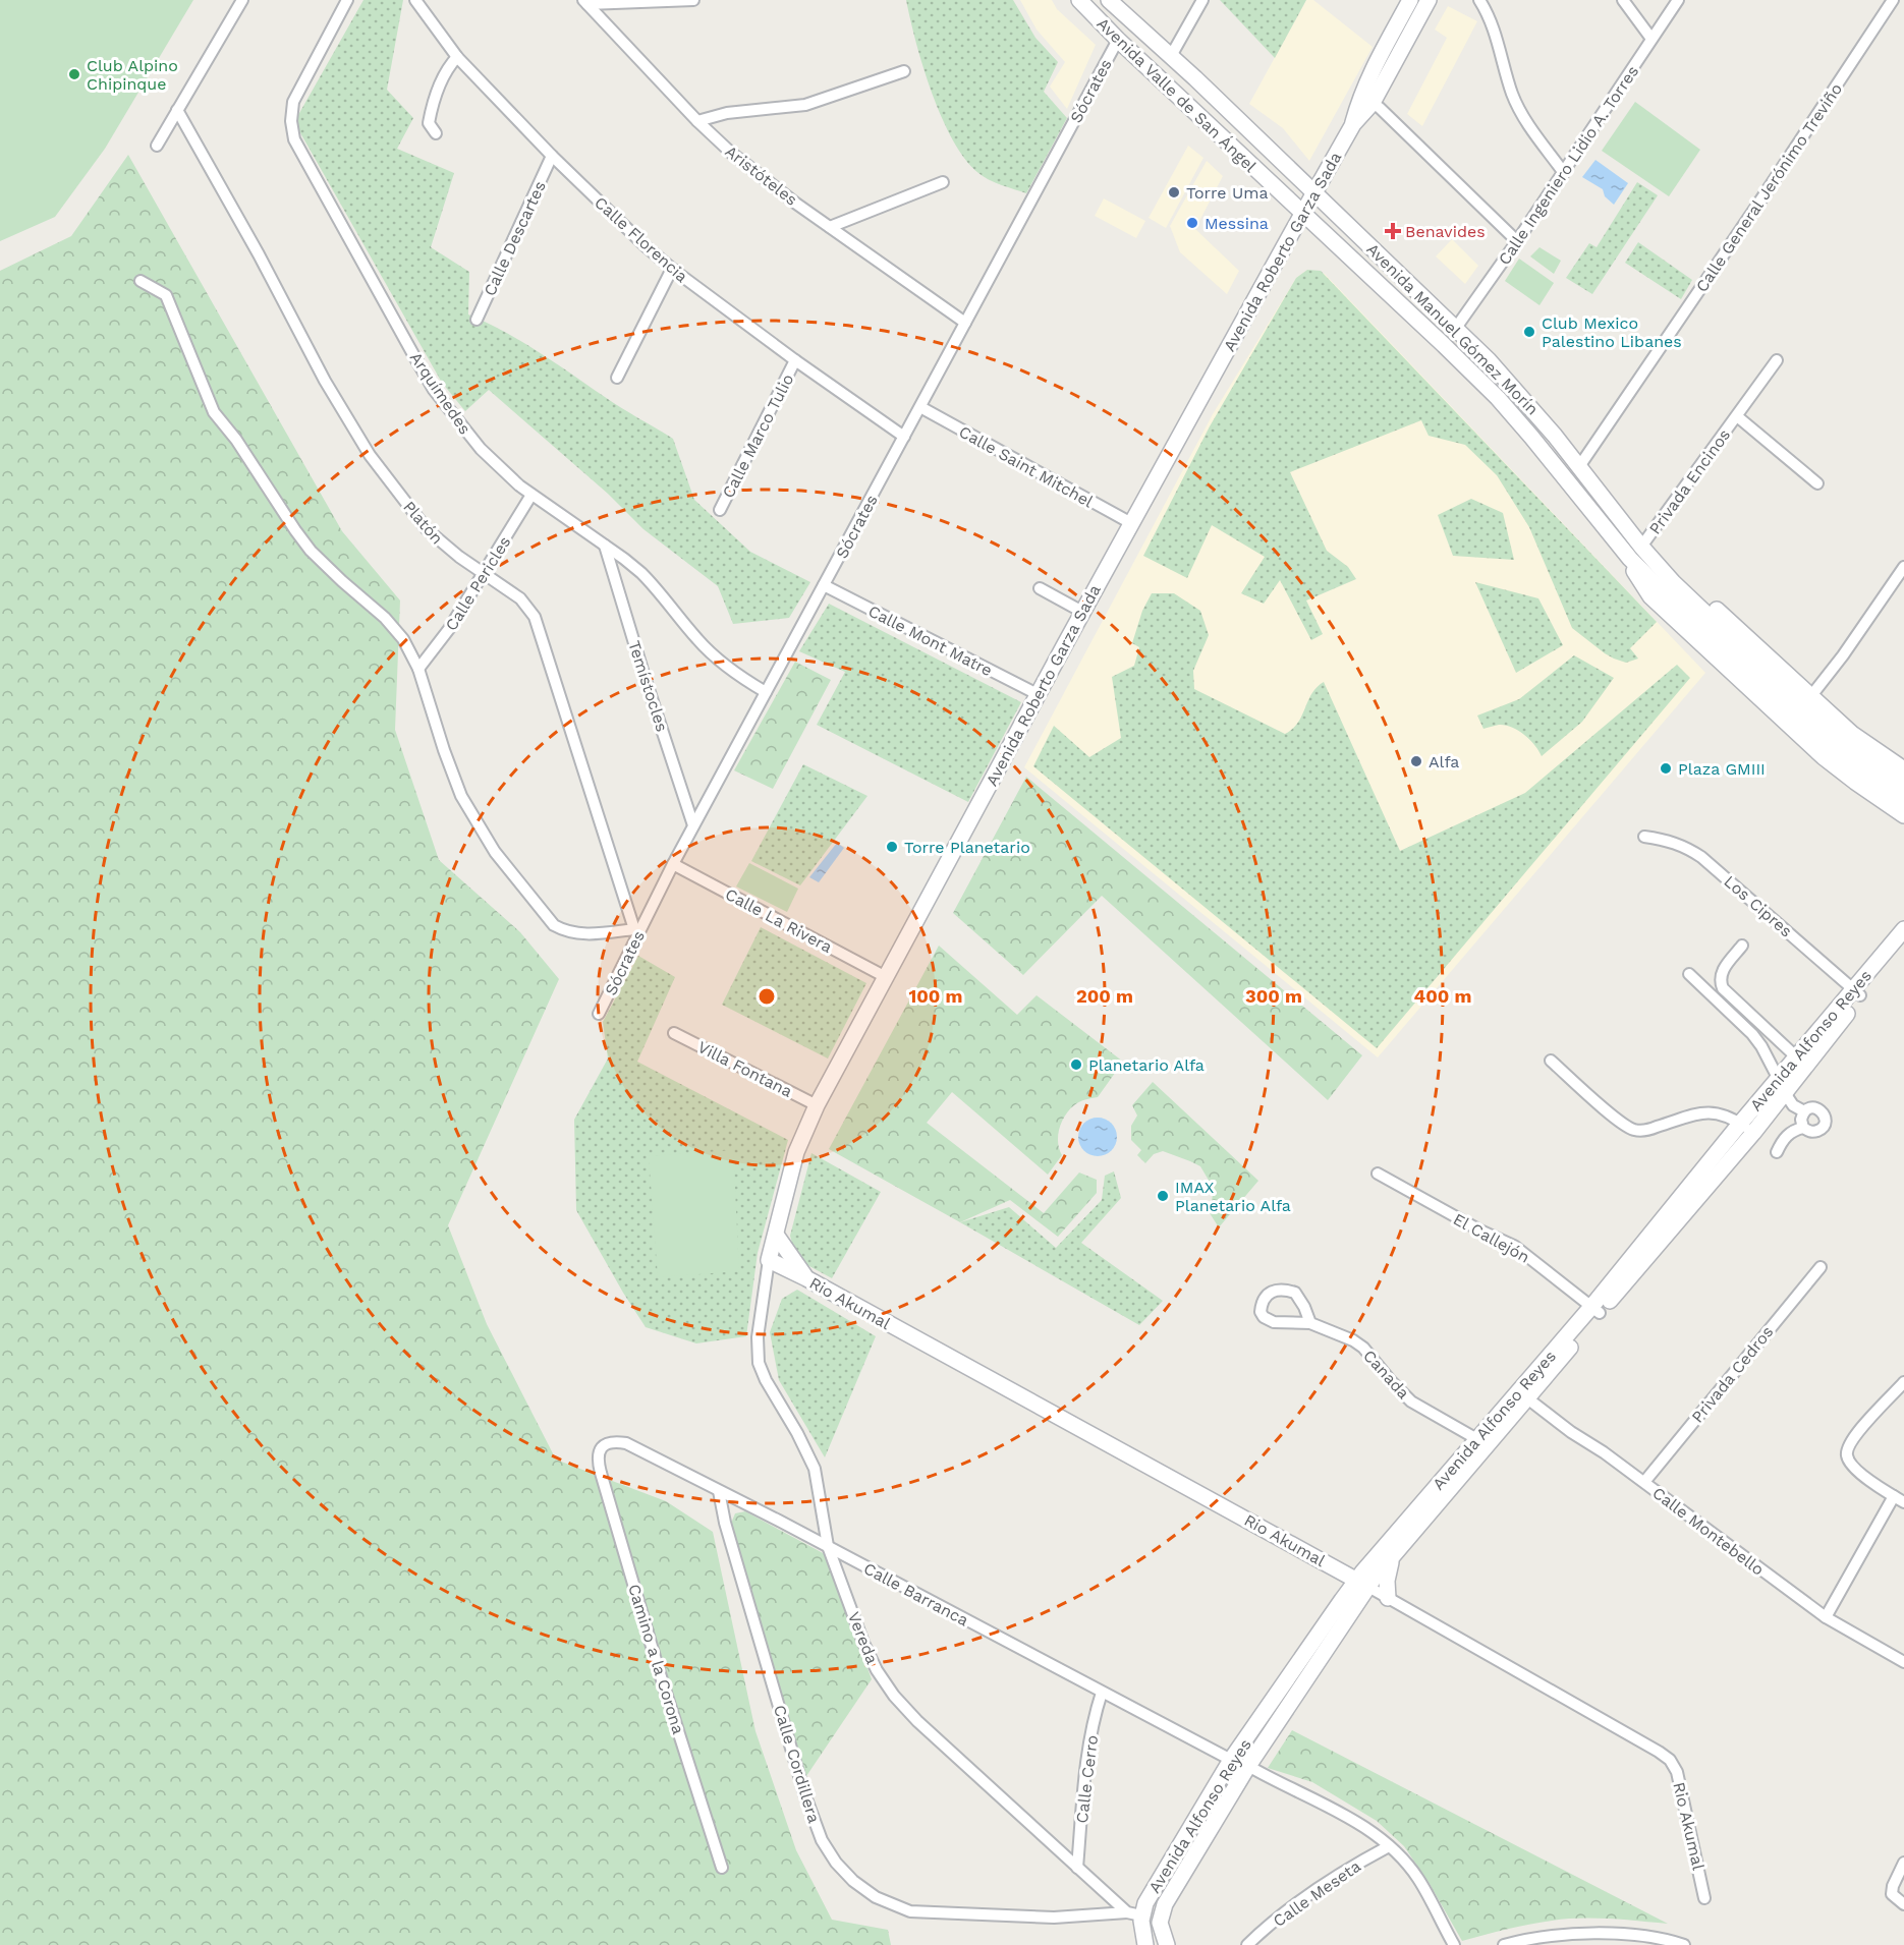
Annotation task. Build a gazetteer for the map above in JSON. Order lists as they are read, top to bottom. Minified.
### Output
{"streets":{"main road":["Avenida Valle de San Ángel","Avenida Roberto Garza Sada","Avenida Manuel Gómez Morín","Avenida Alfonso Reyes","Rio Akumal"],"street":["Sócrates","Calle Ingeniero Lidio A. Torres","Aristóteles","Calle General Jerónimo Treviño","Calle Descartes","Calle Florencia","Arquímedes","Calle Marco Tulio","Calle Saint Mitchel","Privada Encinos","Platón","Calle Pericles","Calle Mont Matre","Temístocles","Los Cipres","Calle La Rivera","Villa Fontana","El Callejón","Canada","Privada Cedros","Calle Montebello","Calle Barranca","Vereda","Camino a la Corona","Calle Cordillera","Calle Cerro","Calle Meseta"]},"crossings":[["Sócrates","Avenida Valle de San Ángel"],["Sócrates","Aristóteles"],["Sócrates","Calle Florencia"],["Sócrates","Arquímedes"],["Sócrates","Calle Saint Mitchel"],["Sócrates","Platón"],["Sócrates","Calle Mont Matre"],["Sócrates","Temístocles"],["Sócrates","Calle La Rivera"],["Avenida Valle de San Ángel","Avenida Roberto Garza Sada"],["Avenida Valle de San Ángel","Avenida Manuel Gómez Morín"],["Calle Ingeniero Lidio A. Torres","Avenida Manuel Gómez Morín"],["Calle General Jerónimo Treviño","Avenida Manuel Gómez Morín"],["Calle Descartes","Calle Florencia"],["Calle Florencia","Calle Marco Tulio"],["Avenida Roberto Garza Sada","Avenida Manuel Gómez Morín"],["Avenida Roberto Garza Sada","Calle Saint Mitchel"],["Avenida Roberto Garza Sada","Calle Mont Matre"],["Avenida Roberto Garza Sada","Calle La Rivera"],["Avenida Roberto Garza Sada","Villa Fontana"],["Avenida Roberto Garza Sada","Rio Akumal"],["Avenida Roberto Garza Sada","Vereda"],["Avenida Manuel Gómez Morín","Privada Encinos"],["Arquímedes","Calle Pericles"],["Arquímedes","Temístocles"],["Platón","Calle Pericles"],["Los Cipres","Avenida Alfonso Reyes"],["Avenida Alfonso Reyes","El Callejón"],["Avenida Alfonso Reyes","Rio Akumal"],["Avenida Alfonso Reyes","Canada"],["Avenida Alfonso Reyes","Calle Montebello"],["Avenida Alfonso Reyes","Calle Barranca"],["Avenida Alfonso Reyes","Vereda"],["Avenida Alfonso Reyes","Calle Cordillera"],["Rio Akumal","Vereda"],["Privada Cedros","Calle Montebello"],["Calle Barranca","Vereda"],["Calle Barranca","Camino a la Corona"],["Calle Barranca","Calle Cordillera"],["Calle Barranca","Calle Cerro"],["Vereda","Calle Cordillera"],["Vereda","Calle Cerro"]],"places":{"other":["Club Alpino Chipinque","Torre Uma","Messina","Club Mexico Palestino Libanes","Alfa","Plaza GMIII","Torre Planetario","Planetario Alfa","IMAX Planetario Alfa"],"health":["Benavides"]},"rings":["100 m","200 m","300 m","400 m"]}
